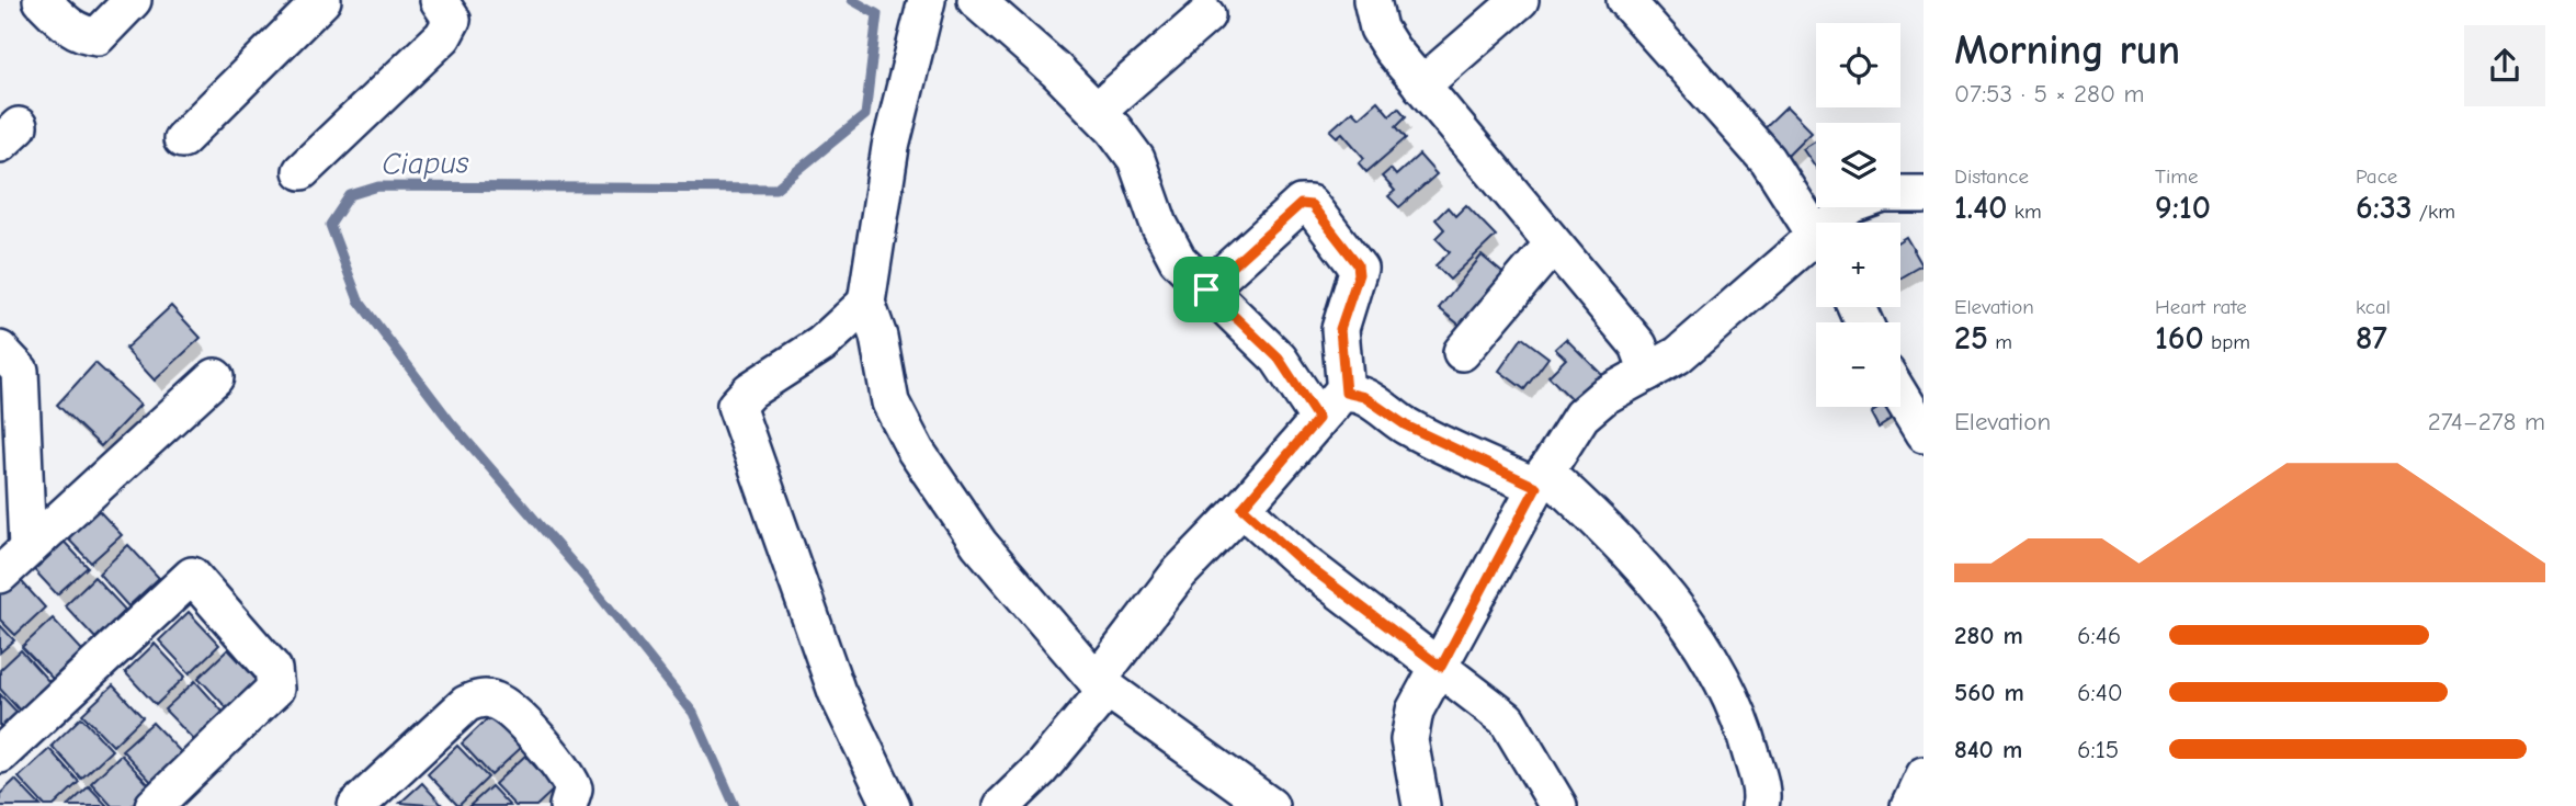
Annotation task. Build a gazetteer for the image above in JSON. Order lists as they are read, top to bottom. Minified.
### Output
{"water":["Ciapus"],"page":{"heading":["Morning run","07:53 · 5 × 280 m"],"map_buttons":["+","−"],"stats":[["Distance","1.40 km"],["Time","9:10"],["Pace","6:33 /km"],["Elevation","25 m"],["Heart rate","160 bpm"],["kcal","87"]],"chart":["Elevation","274–278 m"],"list":[{"name":"280 m","note":"6:46"},{"name":"560 m","note":"6:40"},{"name":"840 m","note":"6:15"}]}}
